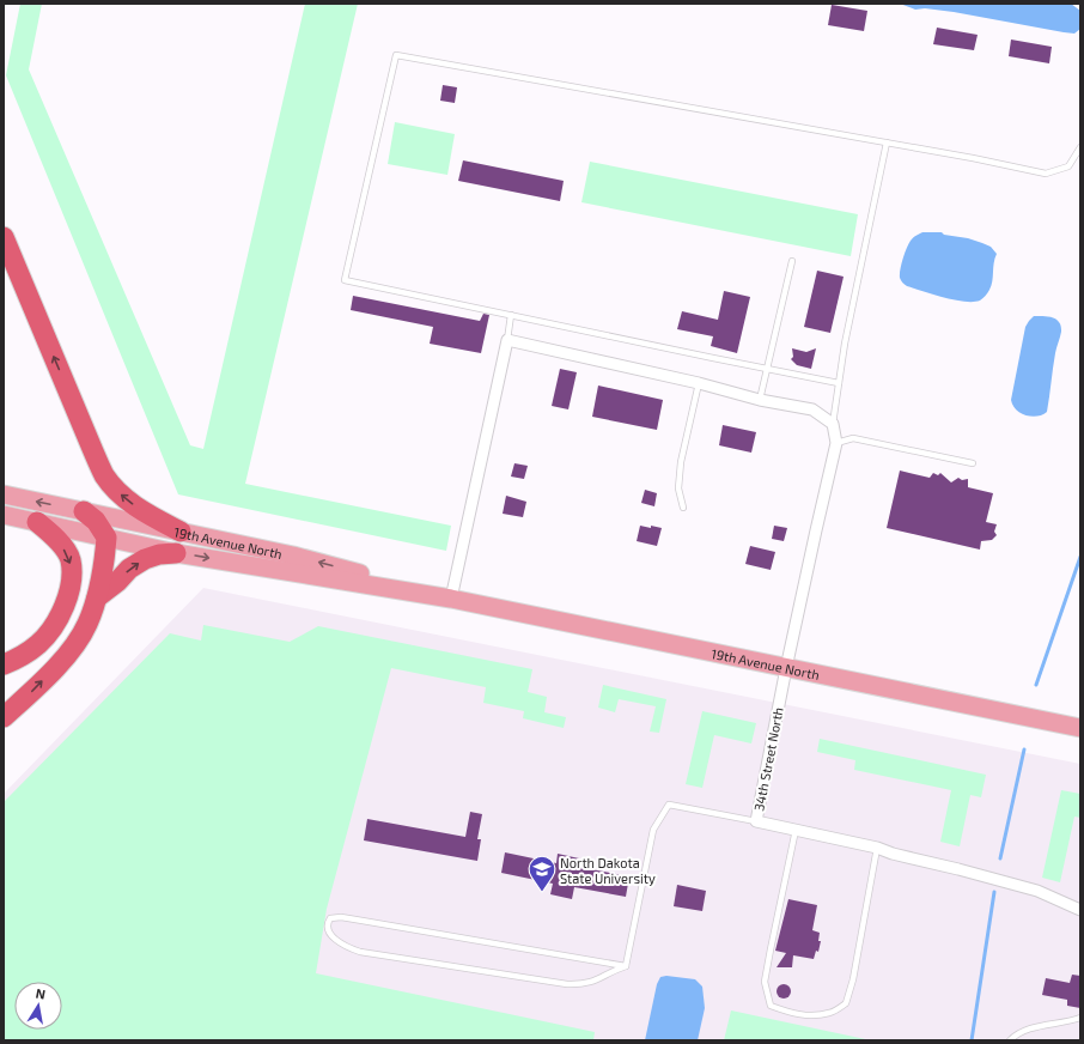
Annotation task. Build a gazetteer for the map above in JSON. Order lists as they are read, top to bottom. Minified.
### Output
{"streets":{"main road":["19th Avenue North"],"street":["34th Street North"]},"crossings":[["19th Avenue North","34th Street North"]],"places":{"school or university":["North Dakota State University"]},"north":"top"}
